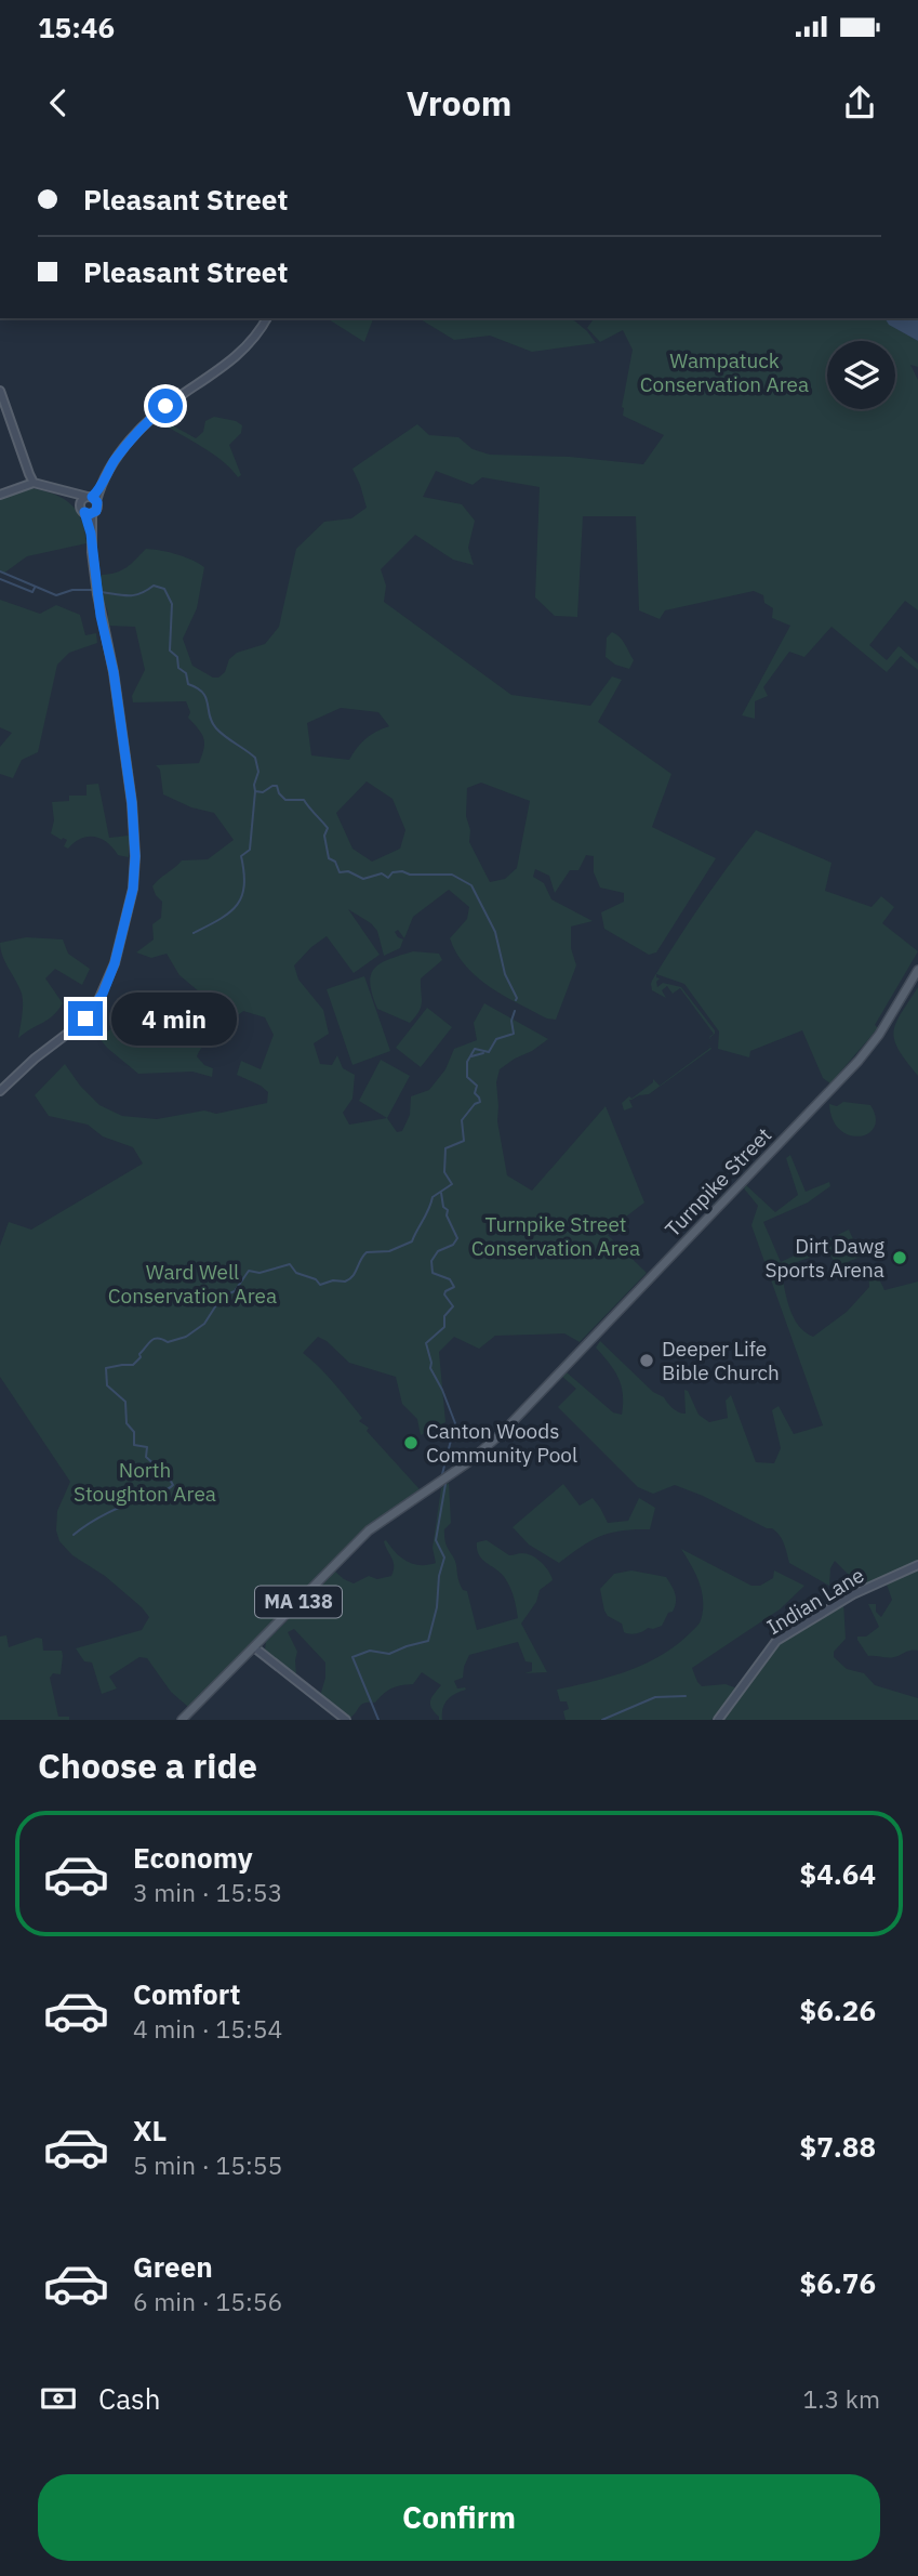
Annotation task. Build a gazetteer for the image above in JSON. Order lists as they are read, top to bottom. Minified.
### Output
{"streets":{"main road":["Turnpike Street","Indian Lane","MA 138"]},"crossings":[["Turnpike Street","MA 138"]],"parks":["Wampatuck Conservation Area","Turnpike Street Conservation Area","Ward Well Conservation Area","North Stoughton Area"],"places":["Dirt Dawg Sports Arena","Deeper Life Bible Church","Canton Woods Community Pool"],"page":{"status":"15:46","header":"Vroom","banner":["Pleasant Street","Pleasant Street"],"bubble":"4 min","heading":"Choose a ride","list":[{"name":"Economy","note":"3 min · 15:53","value":"$4.64"},{"name":"Comfort","note":"4 min · 15:54","value":"$6.26"},{"name":"XL","note":"5 min · 15:55","value":"$7.88"},{"name":"Green","note":"6 min · 15:56","value":"$6.76"}],"pay":["Cash","1.3 km"],"buttons":"Confirm"}}
